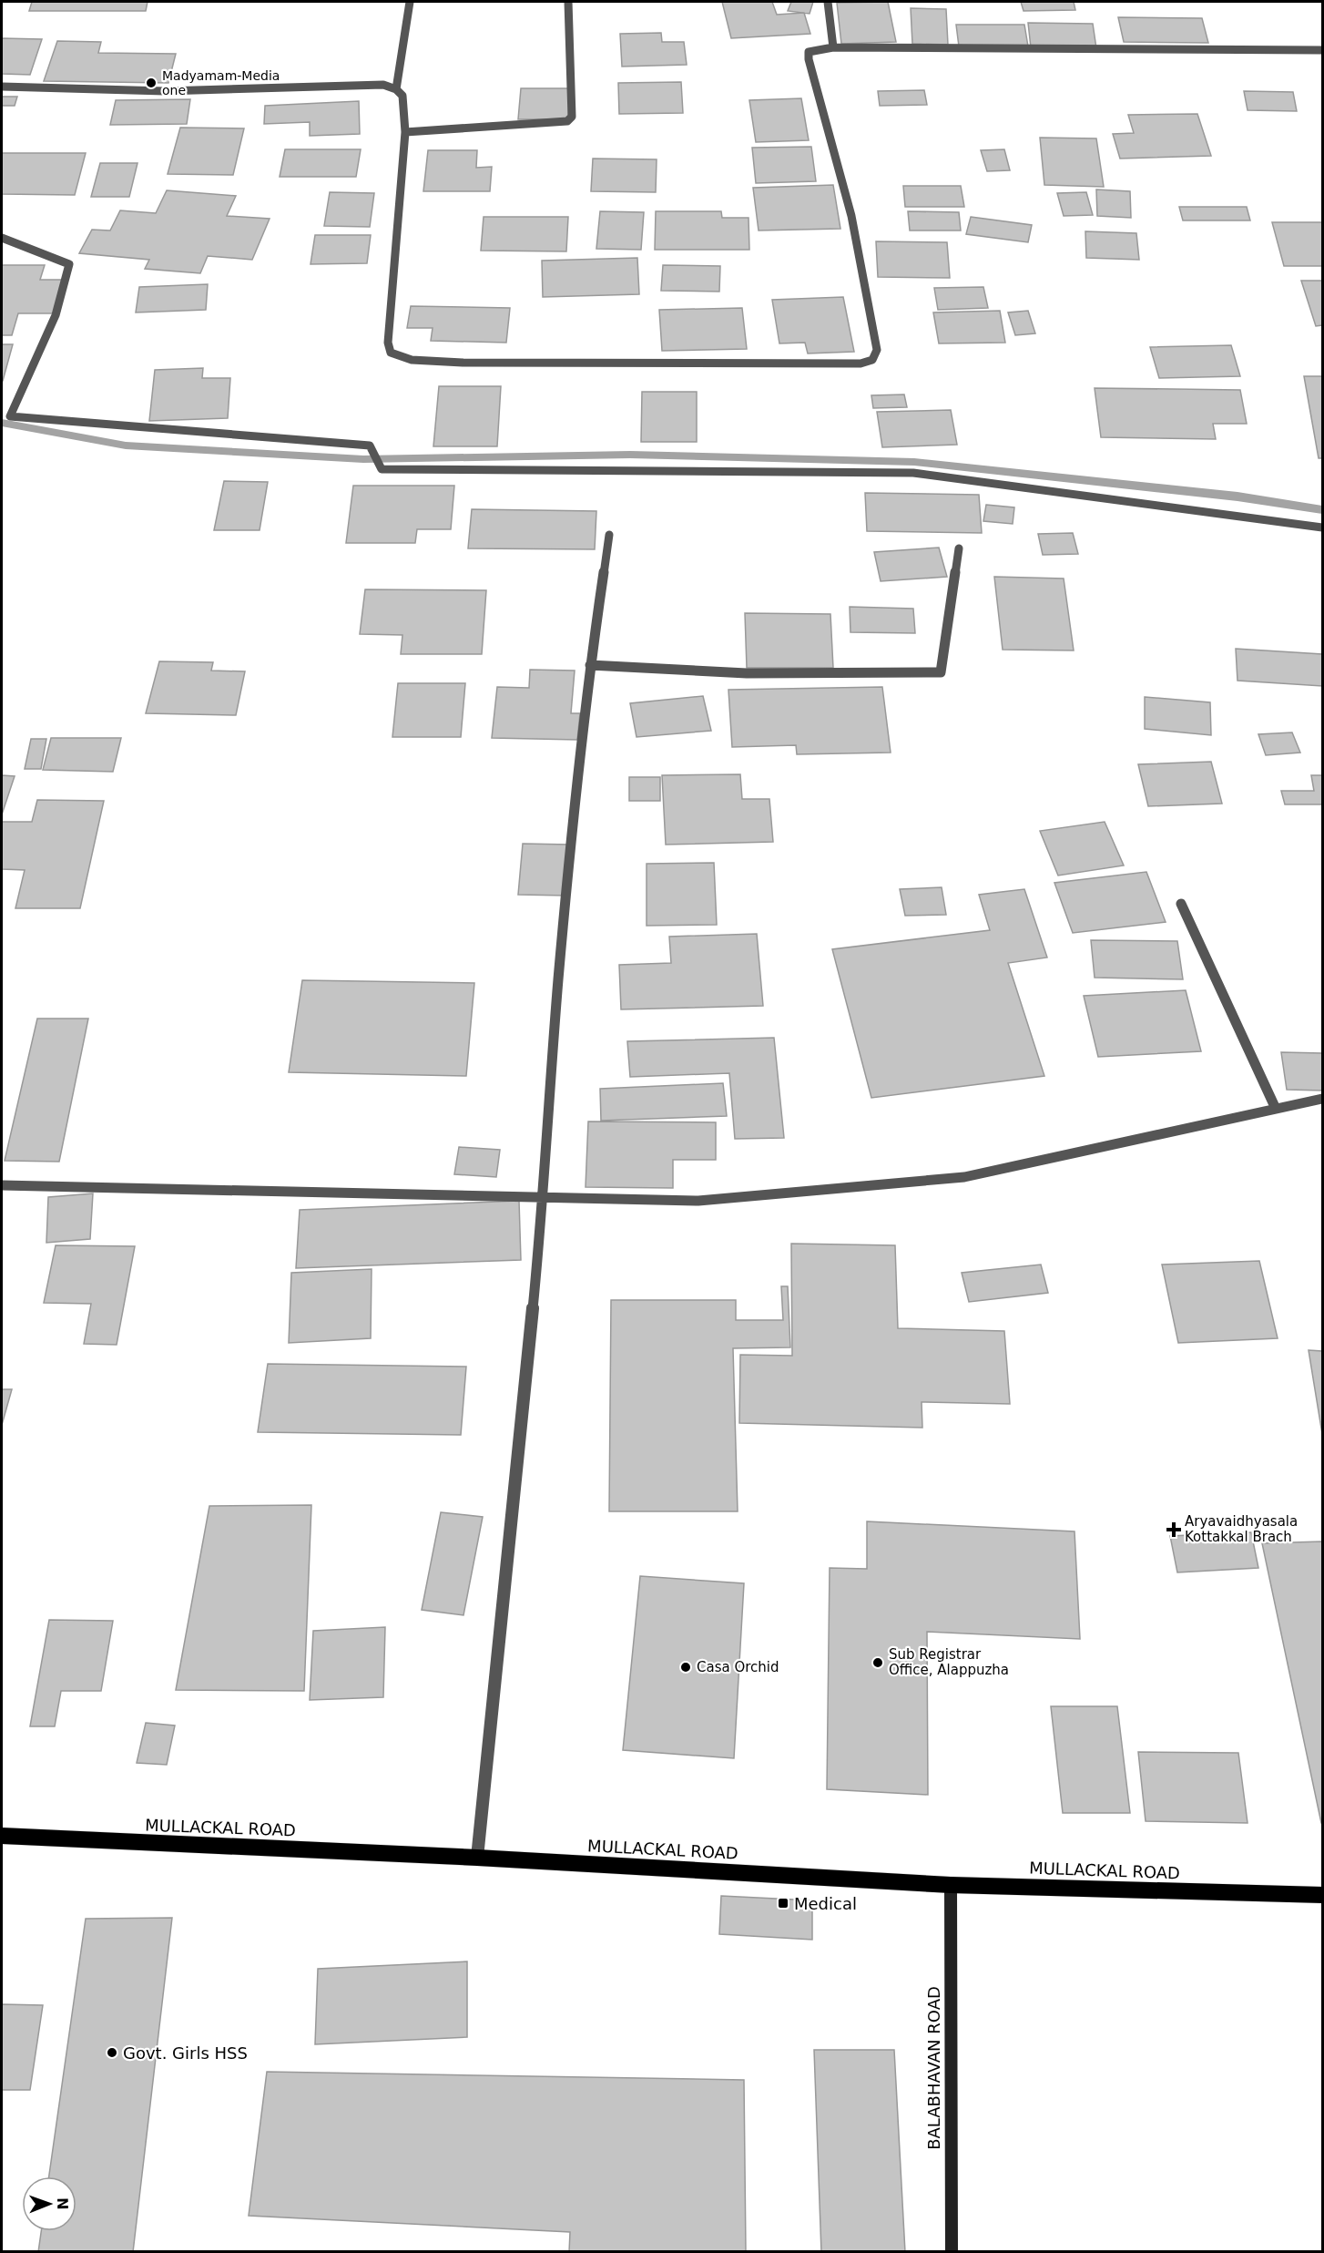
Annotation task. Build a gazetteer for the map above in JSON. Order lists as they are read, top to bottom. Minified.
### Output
{"streets":{"main road":["MULLACKAL ROAD","BALABHAVAN ROAD"]},"crossings":[["MULLACKAL ROAD","BALABHAVAN ROAD"]],"places":{"other":["Madyamam-Media one","Sub Registrar Office, Alappuzha","Casa Orchid","Govt. Girls HSS"],"health":["Aryavaidhyasala Kottakkal Brach"],"transit":["Medical"]},"north":"right"}
